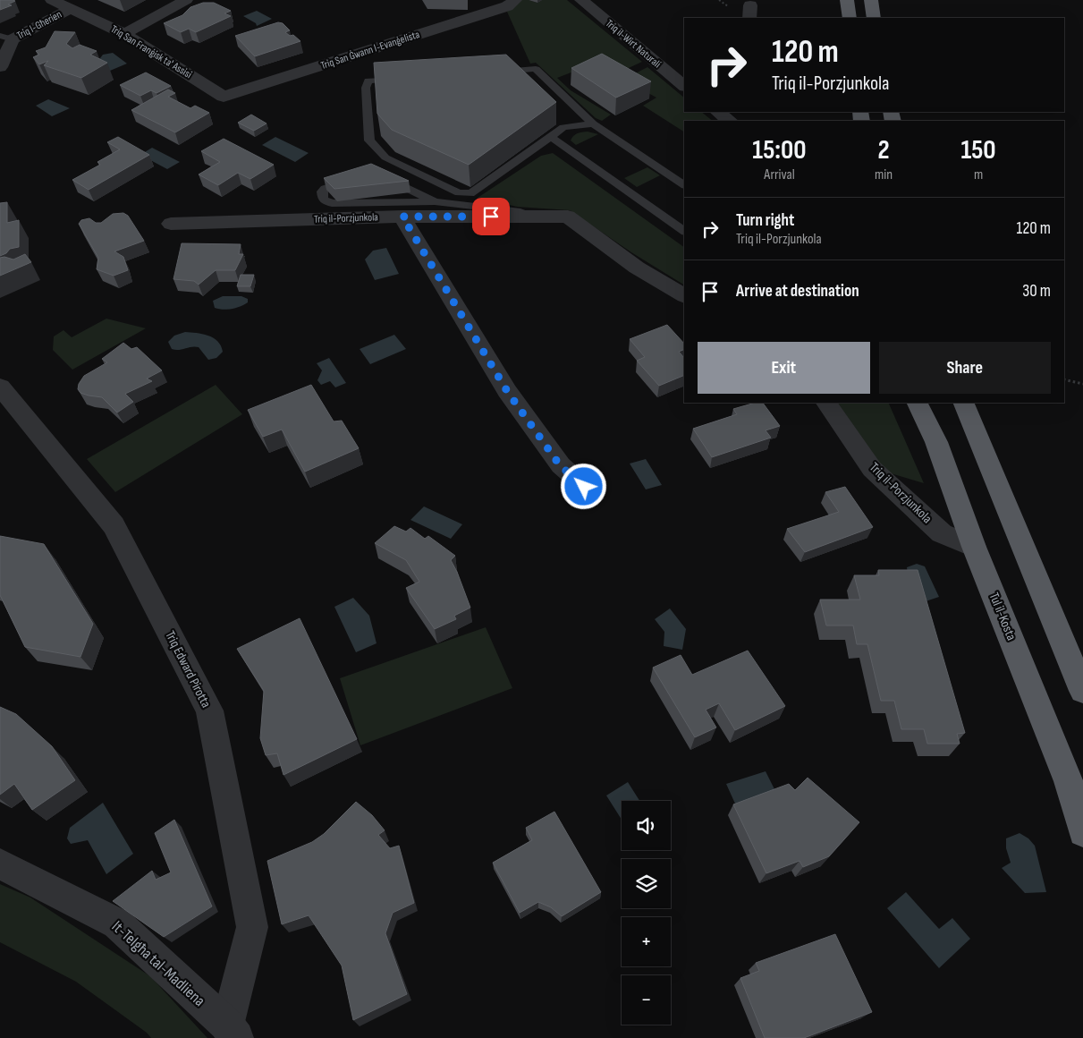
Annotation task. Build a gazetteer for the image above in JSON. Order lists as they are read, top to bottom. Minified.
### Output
{"streets":{"highway":["Tul il-Kosta"],"street":["Triq l-Għerien","Triq il-Wirt Naturali","Triq San Ġwann l-Evanġelista","Triq San Franġisk ta' Assisi","Triq il-Porzjunkola","Triq Edward Pirotta","It-Telgħa tal-Madliena"]},"crossings":[["Triq l-Għerien","Triq San Franġisk ta' Assisi"],["Triq San Ġwann l-Evanġelista","Triq San Franġisk ta' Assisi"],["Triq il-Porzjunkola","Tul il-Kosta"],["Triq Edward Pirotta","It-Telgħa tal-Madliena"]],"page":{"turn":["120 m","Triq il-Porzjunkola"],"eta":["15:00","Arrival","2","min","150","m"],"list":[{"name":"Turn right","note":"Triq il-Porzjunkola","value":"120 m"},{"name":"Arrive at destination","value":"30 m"}],"buttons":["Exit","Share"],"map_buttons":["+","−"]}}
